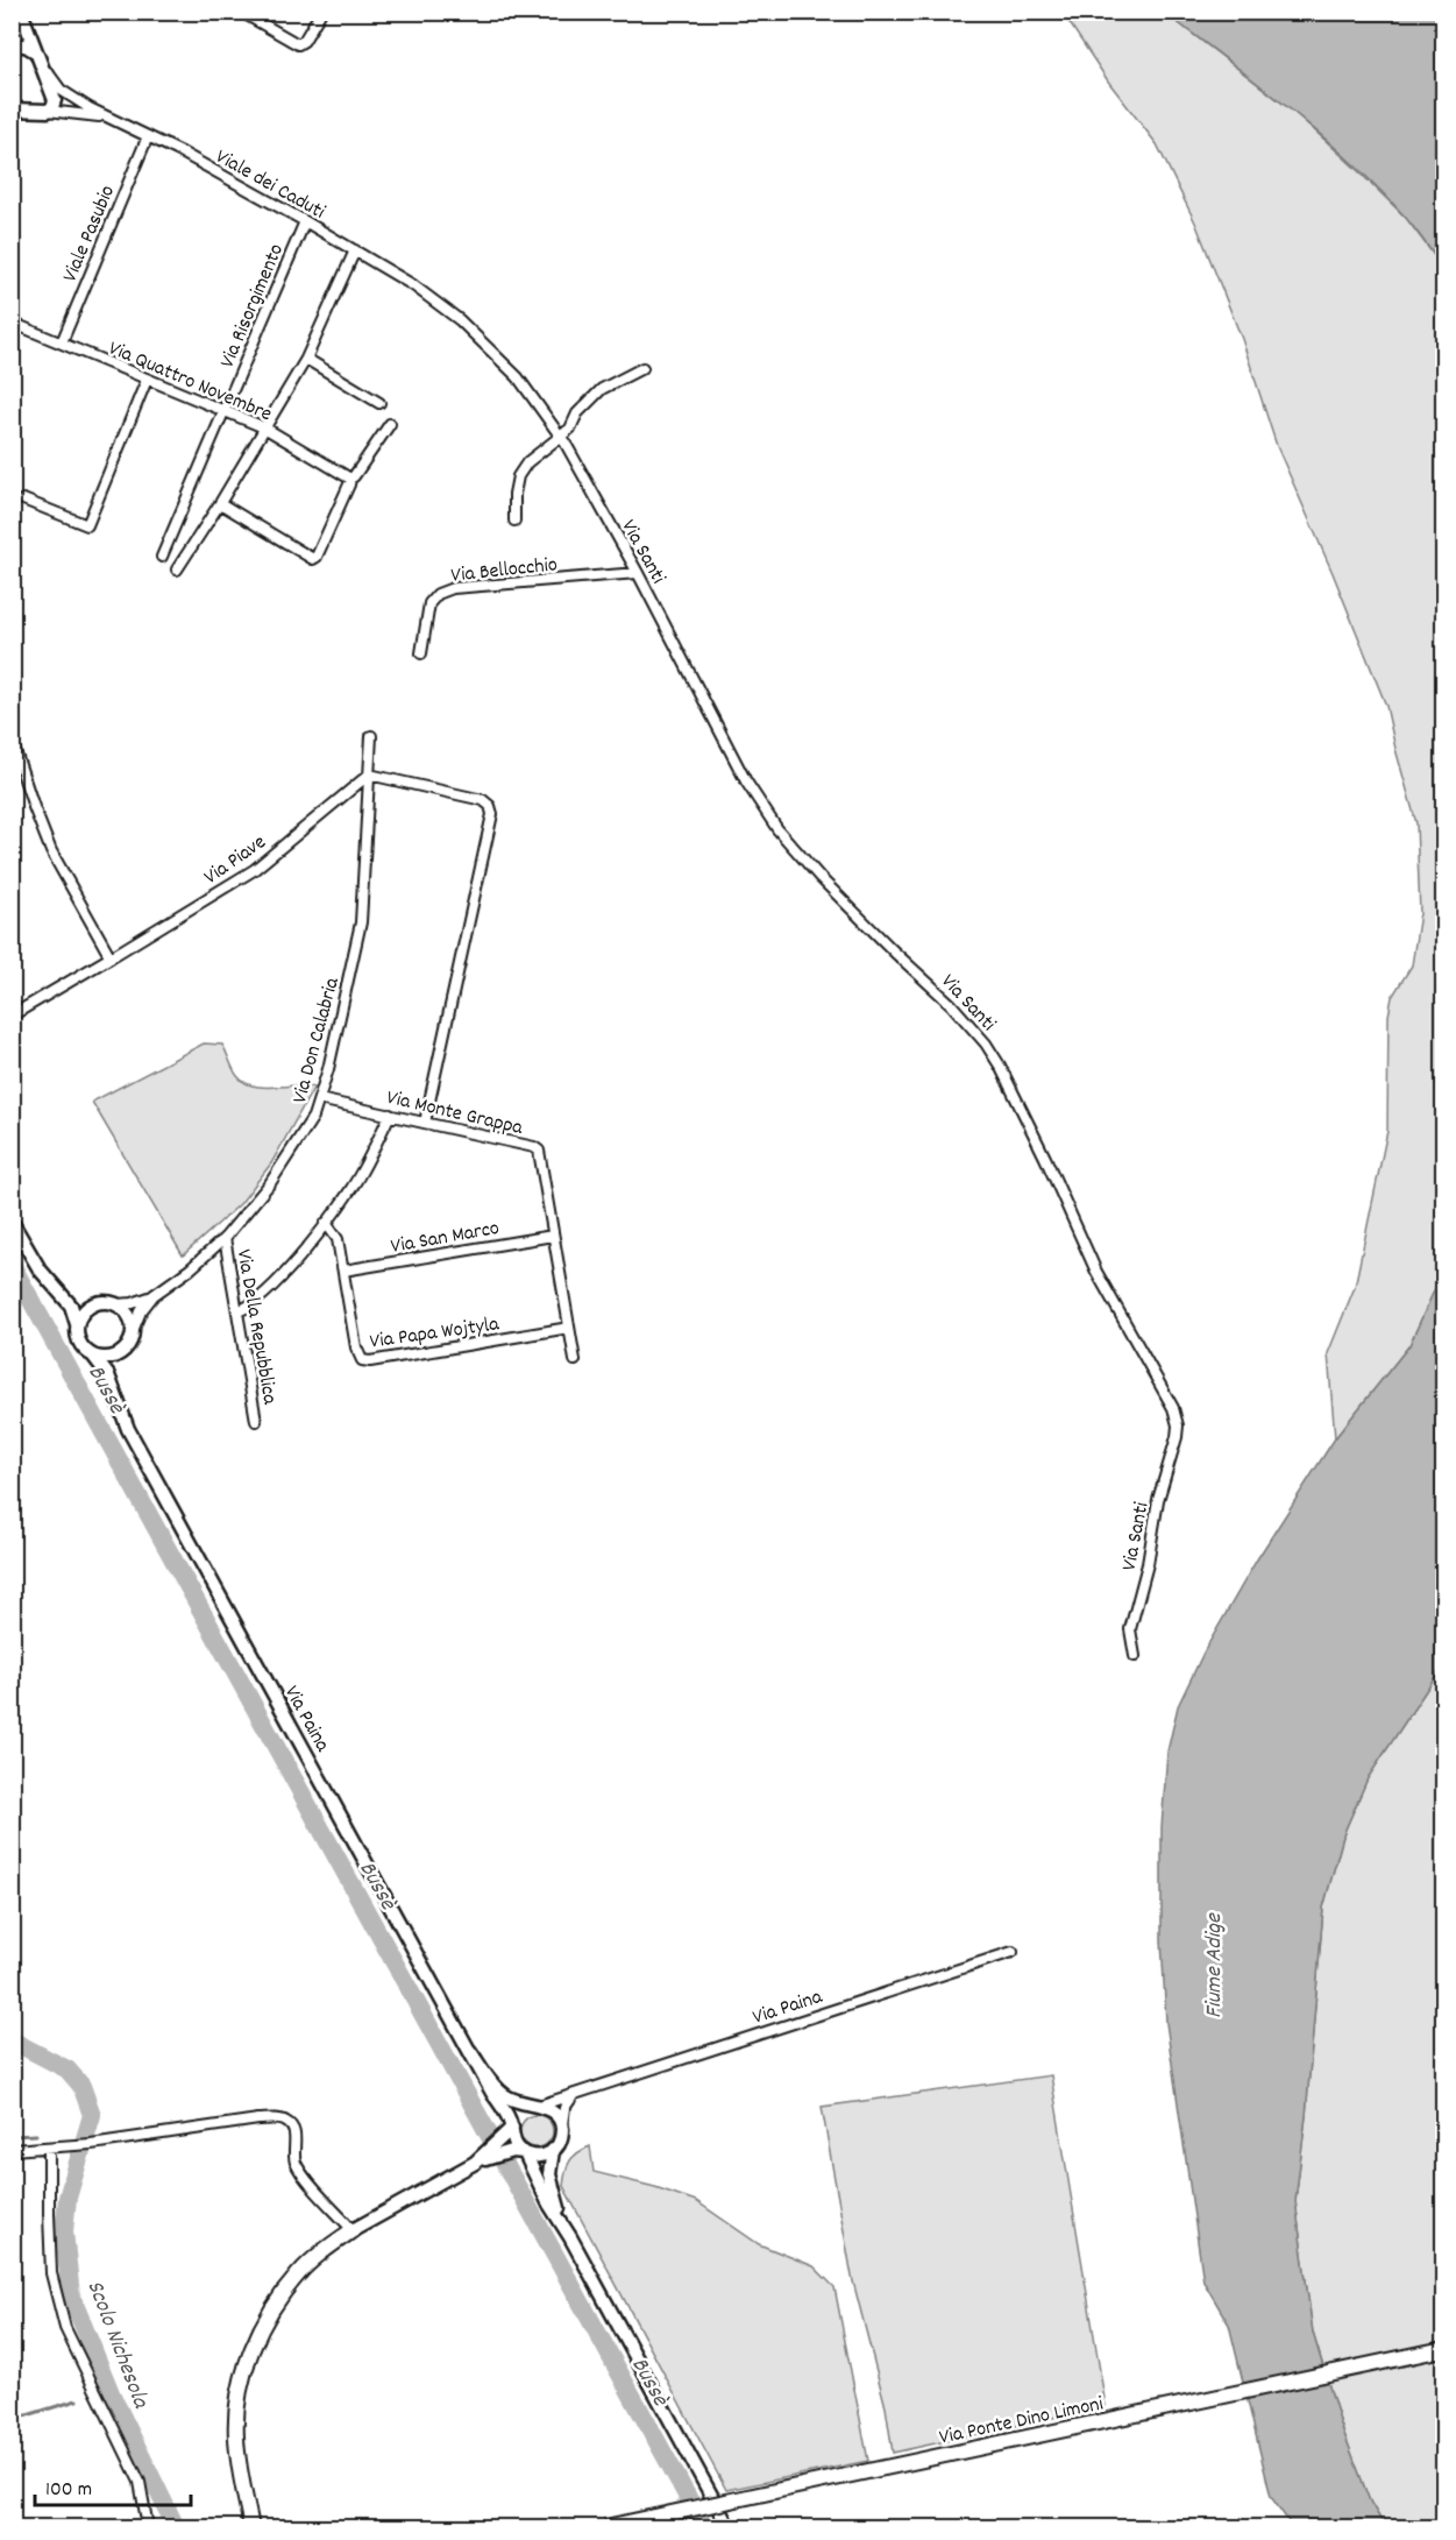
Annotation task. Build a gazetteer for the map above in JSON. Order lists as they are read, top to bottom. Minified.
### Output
{"streets":{"main road":["Via Paina","Via Ponte Dino Limoni"],"street":["Viale dei Caduti","Viale Pasubio","Via Risorgimento","Via Quattro Novembre","Via Santi","Via Bellocchio","Via Piave","Via Don Calabria","Via Monte Grappa","Via San Marco","Via Della Repubblica","Via Papa Wojtyla"]},"crossings":[["Viale dei Caduti","Viale Pasubio"],["Viale dei Caduti","Via Risorgimento"],["Viale dei Caduti","Via Santi"],["Viale Pasubio","Via Quattro Novembre"],["Via Risorgimento","Via Quattro Novembre"],["Via Santi","Via Bellocchio"],["Via Piave","Via Don Calabria"],["Via Don Calabria","Via Monte Grappa"],["Via Don Calabria","Via Della Repubblica"],["Via Don Calabria","Via Paina"],["Via Monte Grappa","Via San Marco"],["Via Monte Grappa","Via Papa Wojtyla"],["Via San Marco","Via Papa Wojtyla"]],"water":["Bussè","Fiume Adige","Scolo Nichesola"],"scale_bar":"100 m"}
